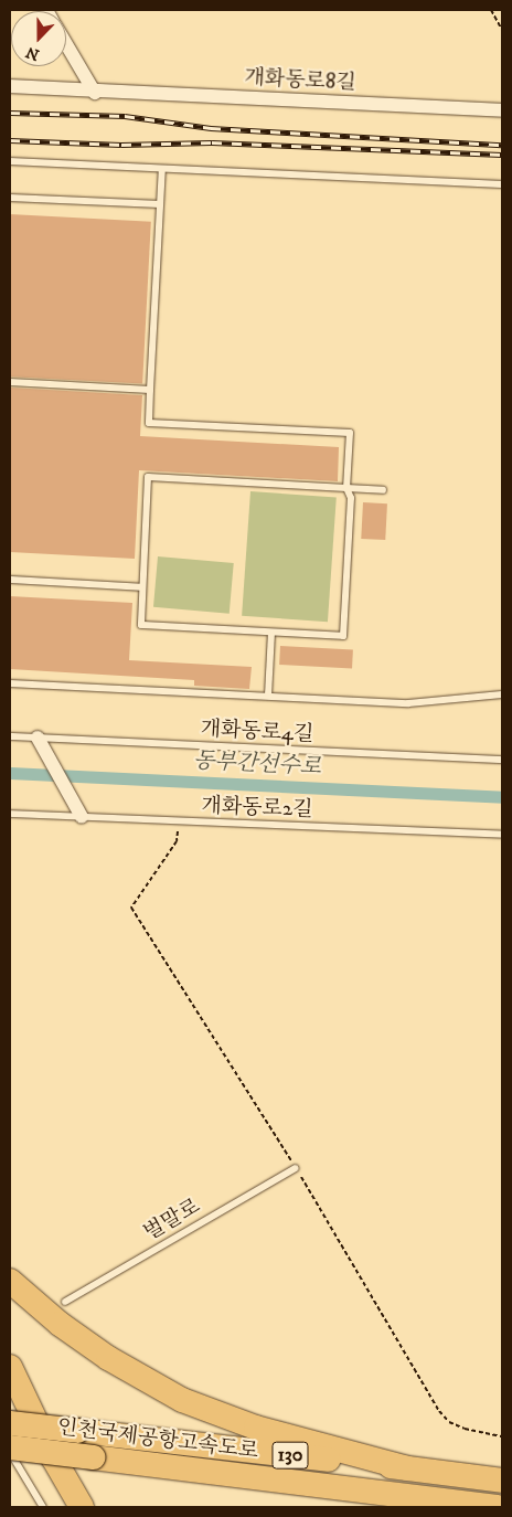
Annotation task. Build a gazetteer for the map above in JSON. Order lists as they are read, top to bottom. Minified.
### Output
{"streets":{"highway":["인천국제공항고속도로","130"],"street":["개화동로8길"],"lane":["개화동로4길","개화동로2길","벌말로"]},"water":["동부간선수로"],"north":"bottom"}
